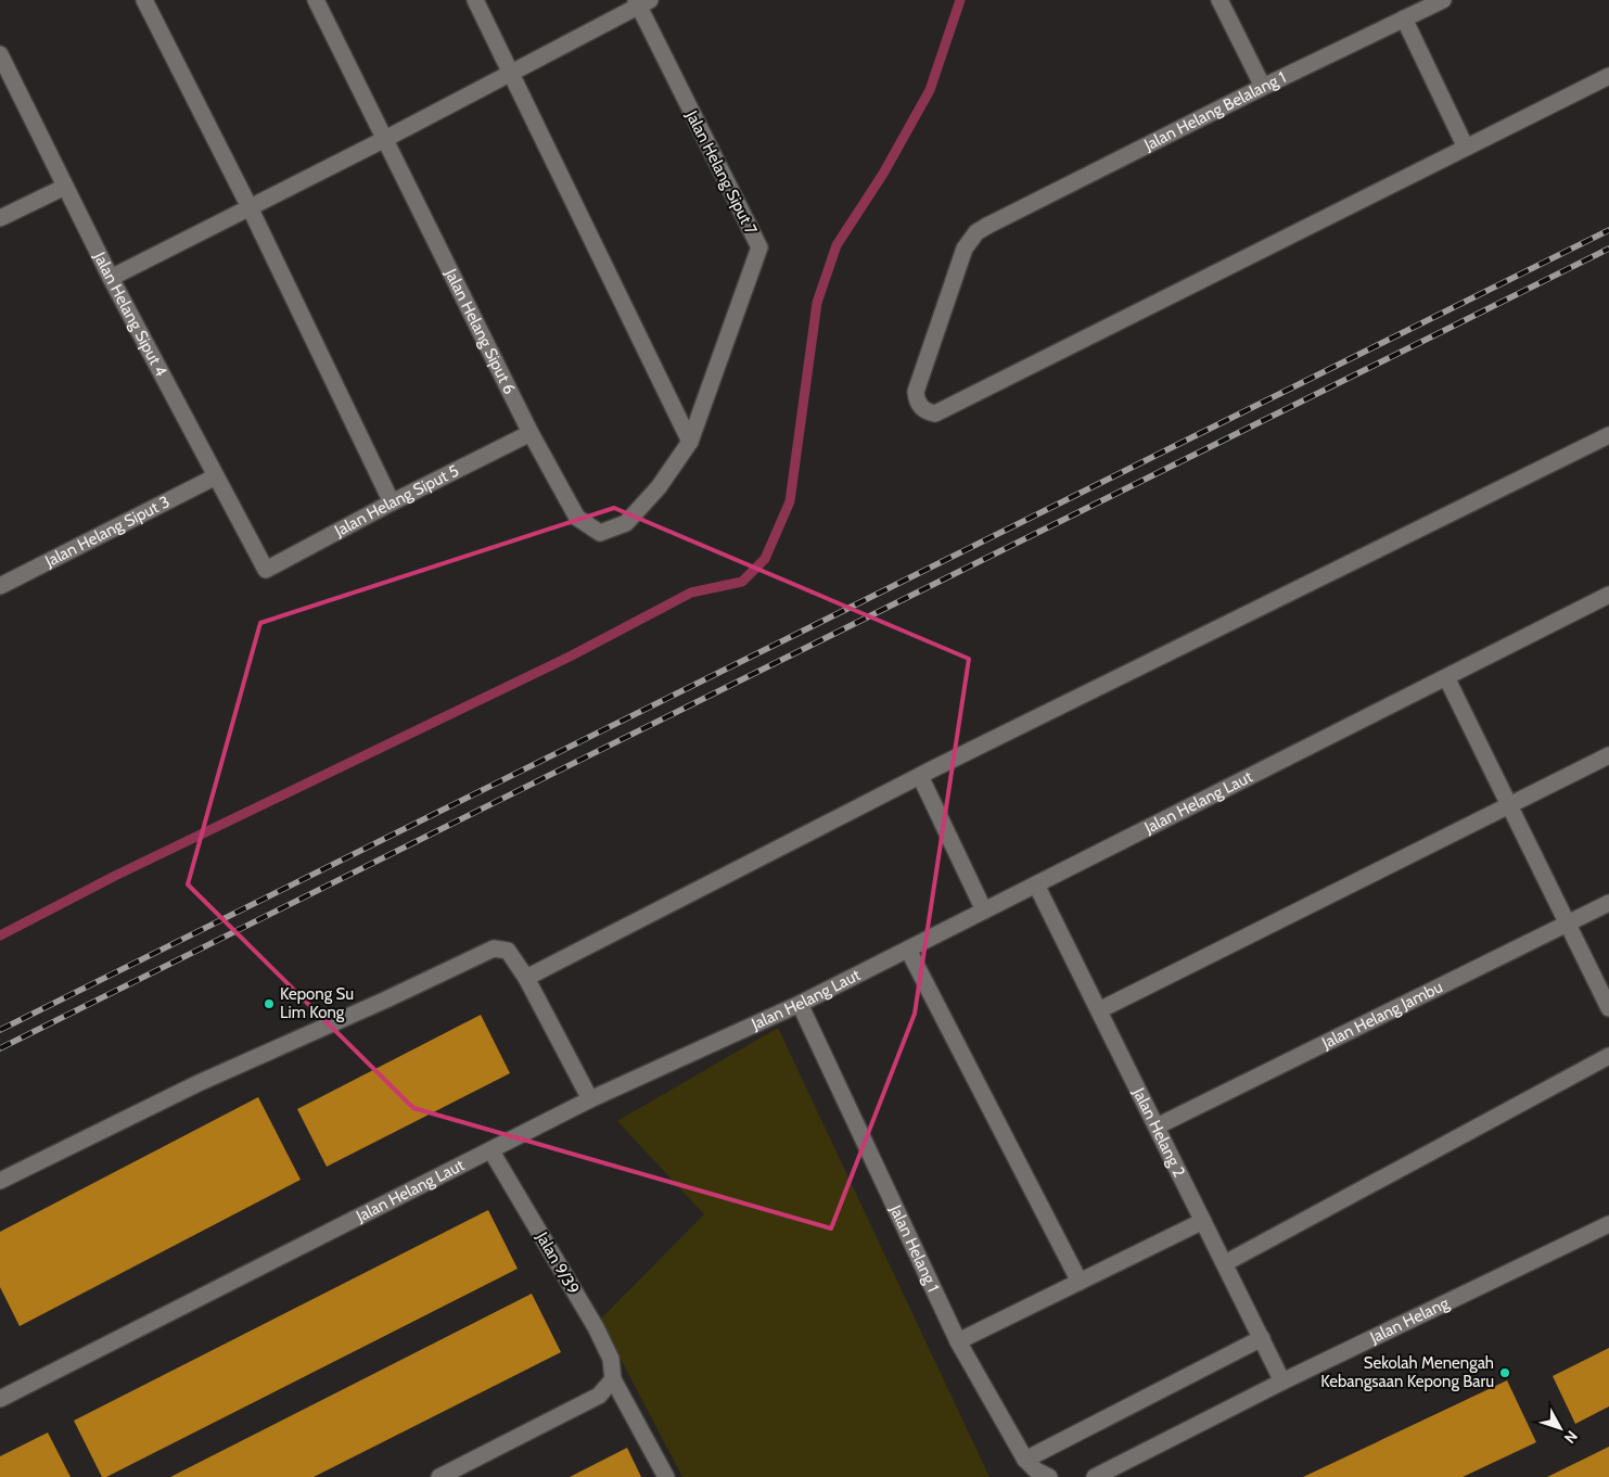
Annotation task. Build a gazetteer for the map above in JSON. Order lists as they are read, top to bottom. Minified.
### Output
{"streets":{"street":["Jalan Helang Belalang 1","Jalan Helang Siput 7","Jalan Helang Siput 4","Jalan Helang Siput 6","Jalan Helang Siput 5","Jalan Helang Siput 3","Jalan Helang Laut","Jalan Helang Jambu","Jalan Helang 2","Jalan Helang 1","Jalan 9/39","Jalan Helang"]},"crossings":[["Jalan Helang Siput 7","Jalan Helang Siput 6"],["Jalan Helang Siput 4","Jalan Helang Siput 5"],["Jalan Helang Siput 4","Jalan Helang Siput 3"],["Jalan Helang Siput 6","Jalan Helang Siput 5"],["Jalan Helang Laut","Jalan Helang 2"],["Jalan Helang Laut","Jalan Helang 1"],["Jalan Helang Laut","Jalan 9/39"],["Jalan Helang Jambu","Jalan Helang 2"],["Jalan Helang 2","Jalan Helang"]],"places":["Kepong Su Lim Kong","Sekolah Menengah Kebangsaan Kepong Baru"],"north":"bottom right"}
